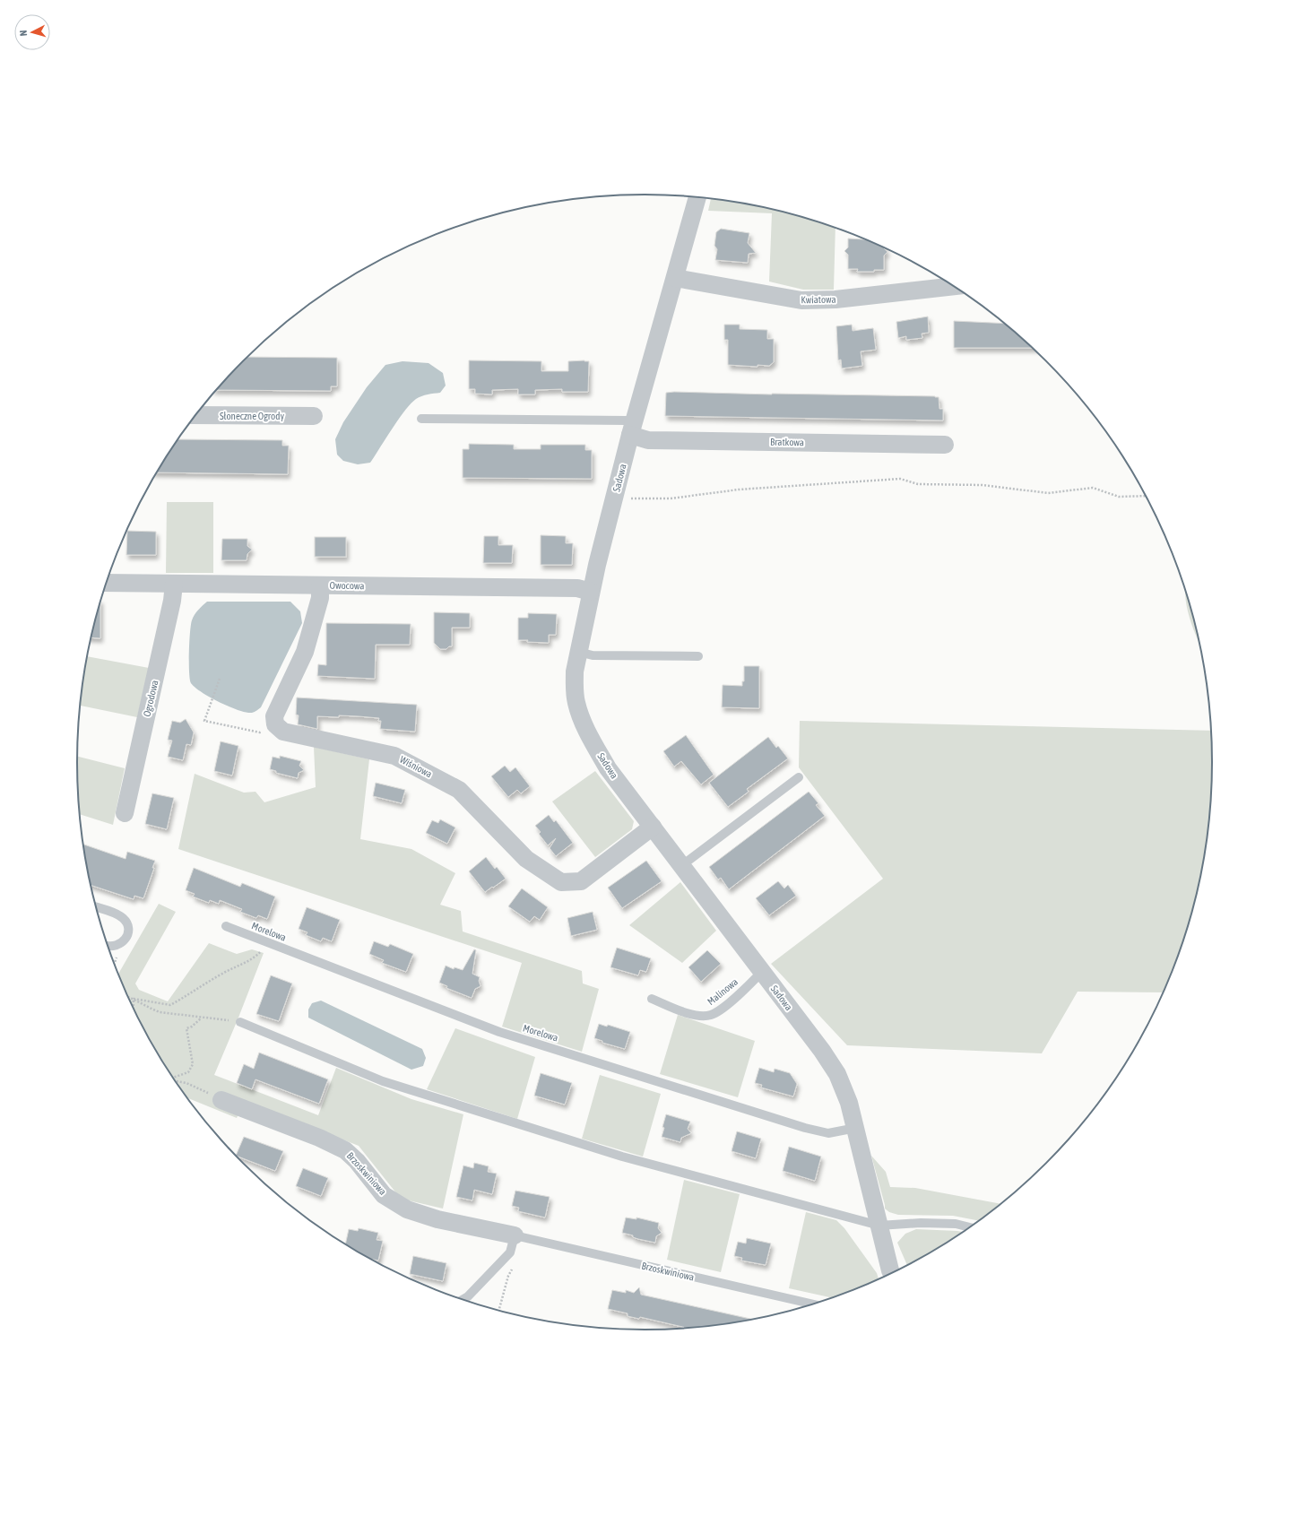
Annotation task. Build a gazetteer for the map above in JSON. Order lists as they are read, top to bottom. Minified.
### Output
{"streets":{"street":["Kwiatowa","Słoneczne Ogrody","Bratkowa","Sadowa","Owocowa","Ogrodowa","Wiśniowa","Brzoskwiniowa"],"lane":["Morelowa","Malinowa"]},"crossings":[["Kwiatowa","Sadowa"],["Bratkowa","Sadowa"],["Sadowa","Owocowa"],["Sadowa","Wiśniowa"],["Sadowa","Morelowa"],["Sadowa","Malinowa"],["Owocowa","Ogrodowa"]],"north":"left"}
